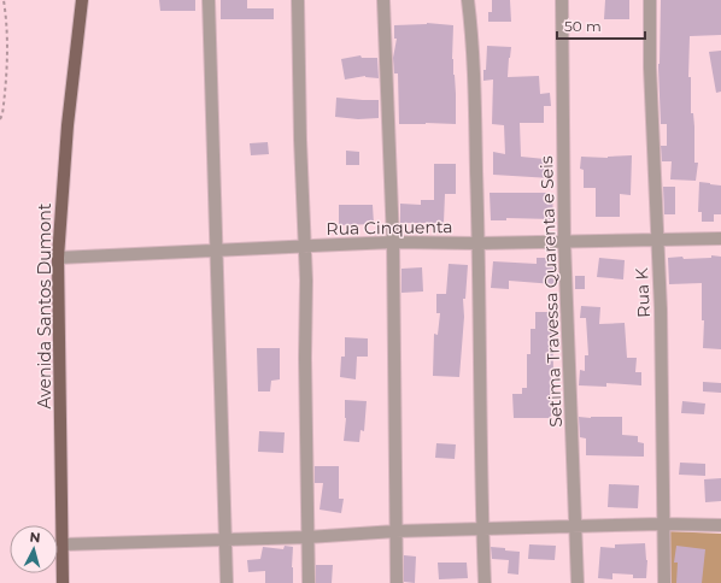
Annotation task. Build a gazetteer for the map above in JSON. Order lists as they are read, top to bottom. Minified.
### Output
{"streets":{"main road":["Avenida Santos Dumont"],"street":["Rua Cinquenta","Setima Travessa Quarenta e Seis","Rua K"]},"crossings":[["Rua Cinquenta","Setima Travessa Quarenta e Seis"],["Rua Cinquenta","Rua K"],["Rua Cinquenta","Avenida Santos Dumont"]],"scale_bar":"50 m","north":"top"}
